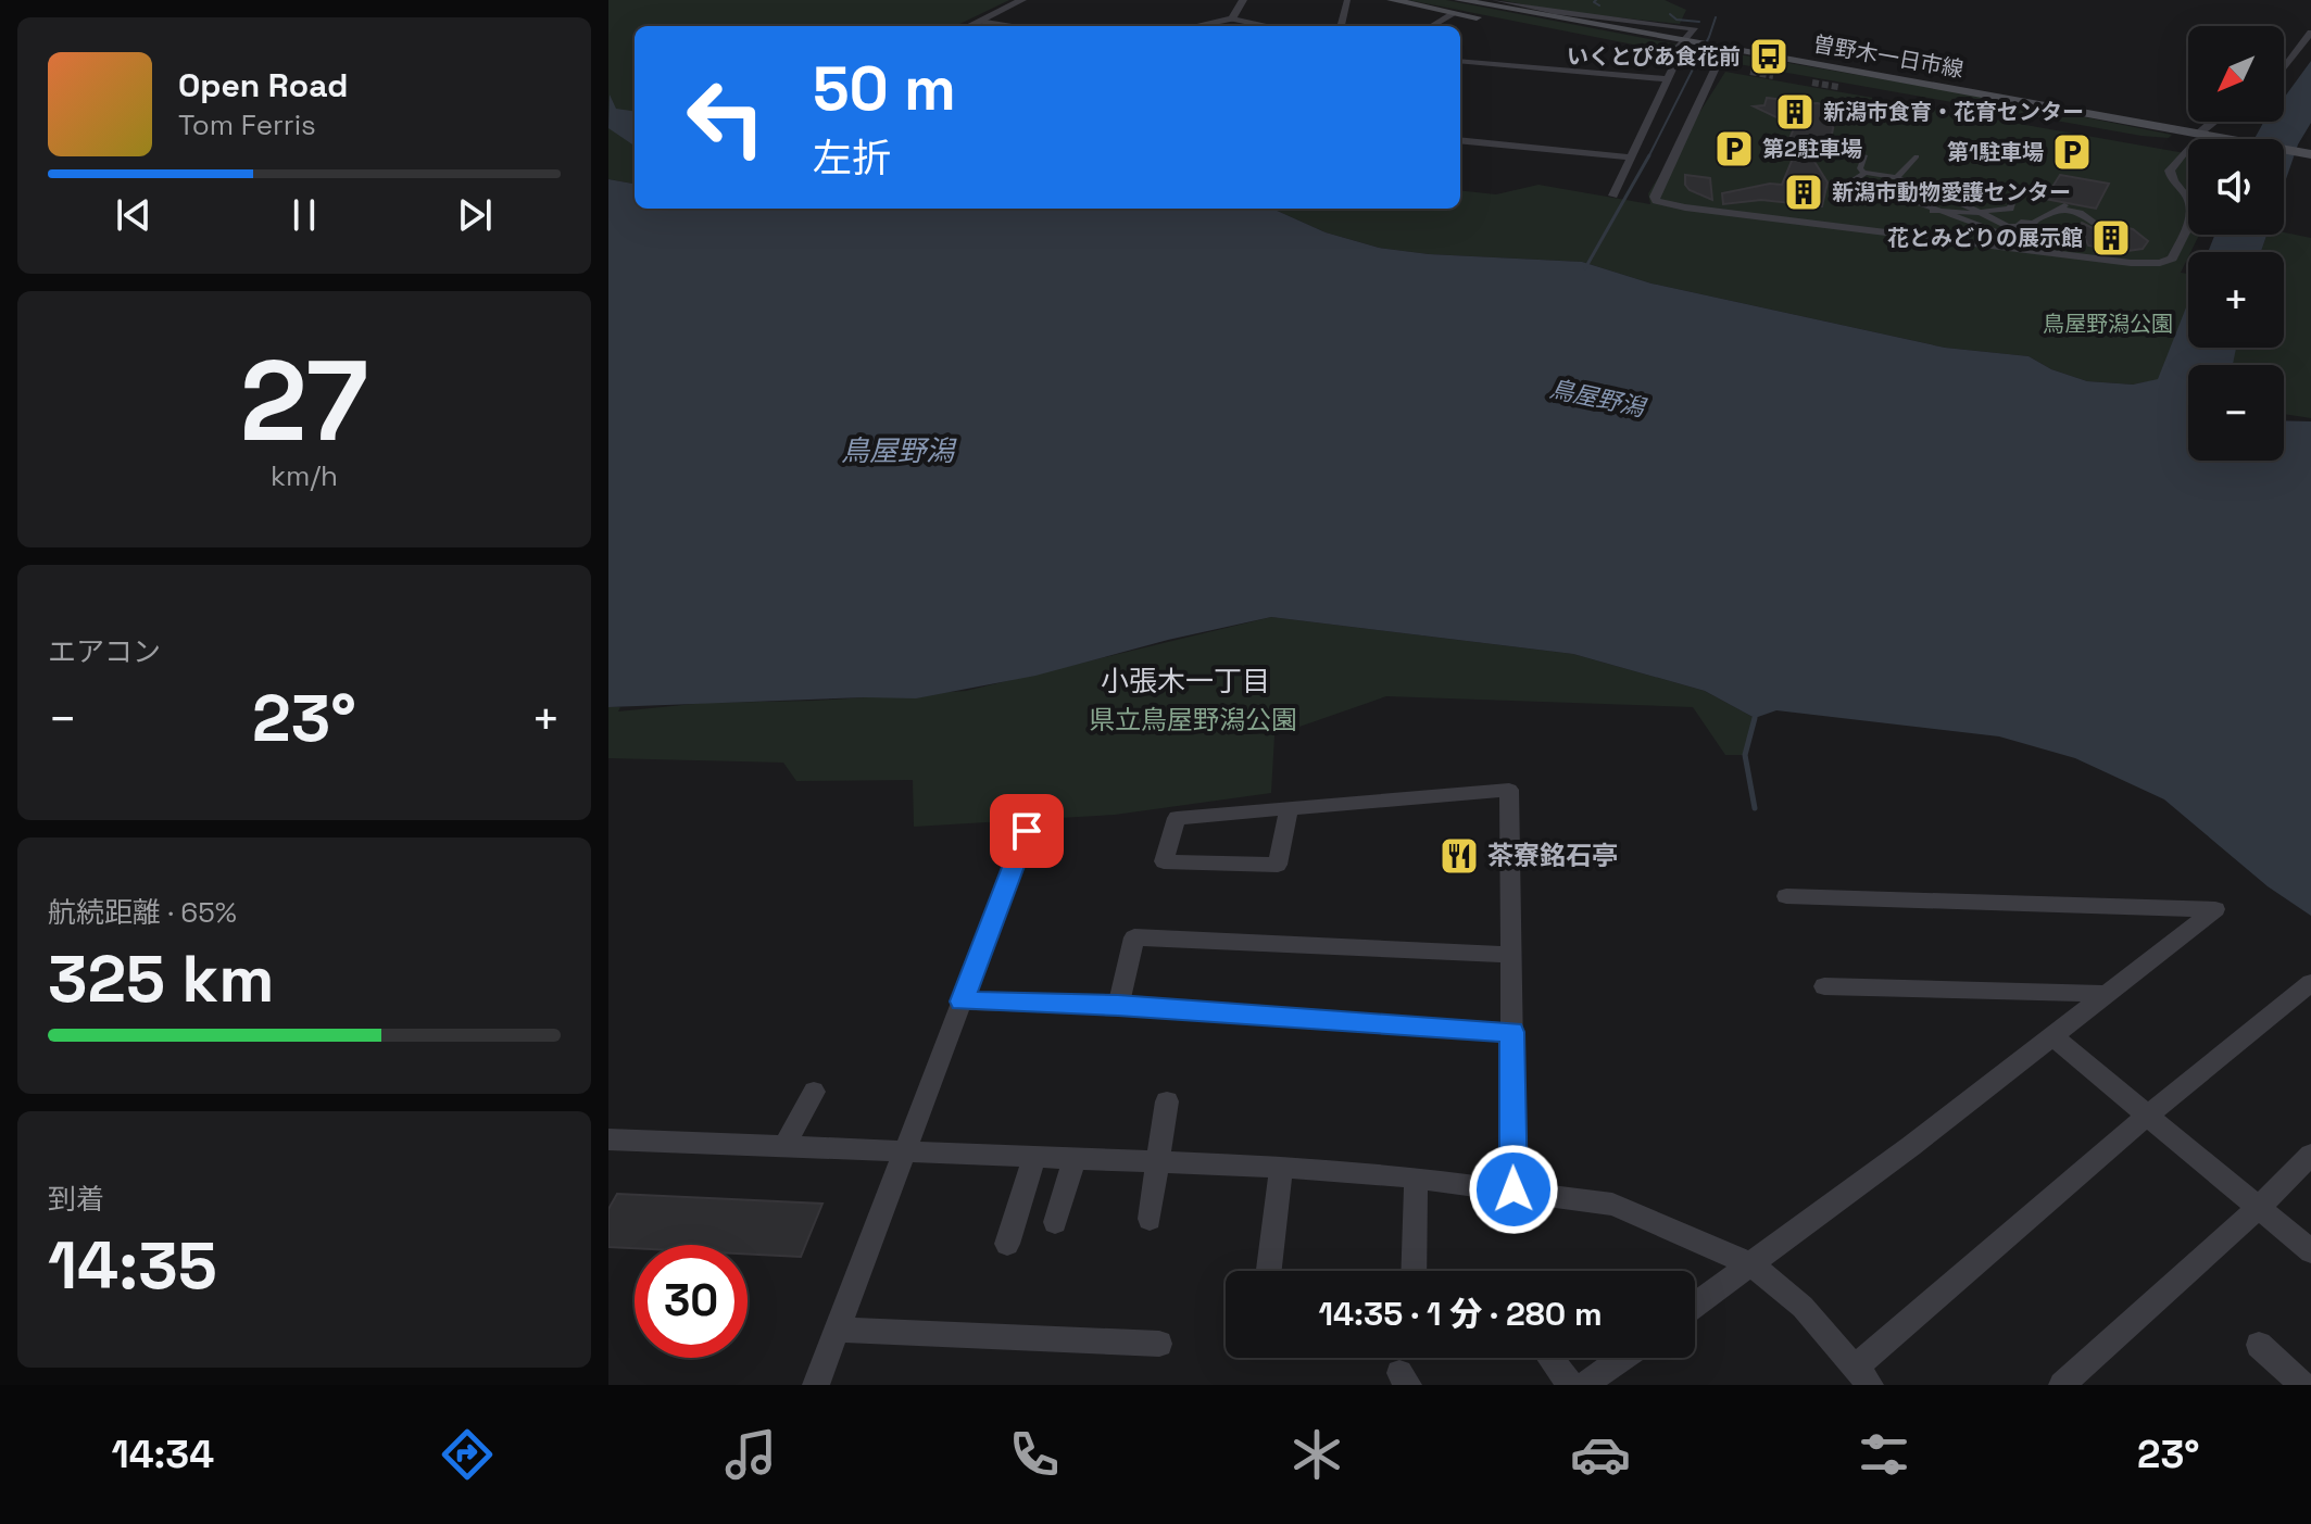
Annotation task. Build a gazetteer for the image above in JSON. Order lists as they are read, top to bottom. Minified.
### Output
{"streets":{"main road":["曽野木一日市線"]},"districts":["小張木一丁目"],"water":["鳥屋野潟"],"parks":["鳥屋野潟公園","県立鳥屋野潟公園"],"places":{"bus stop":["いくとぴあ食花前"],"building":["新潟市食育・花育センター","新潟市動物愛護センター","花とみどりの展示館"],"parking":["第2駐車場","第1駐車場"],"restaurant":["茶寮銘石亭"]},"north":"bottom left","page":{"map_buttons":["+","−"],"turn":["50 m","左折"],"song":["Open Road","Tom Ferris"],"tile":[["27","km/h"],"エアコン",["航続距離 · 65%","325 km"],["到着","14:35"]],"heat":["−","23°","+"],"limit":"30","trip":"14:35 · 1 分 · 280 m","tabs":["14:34","23°"]}}
